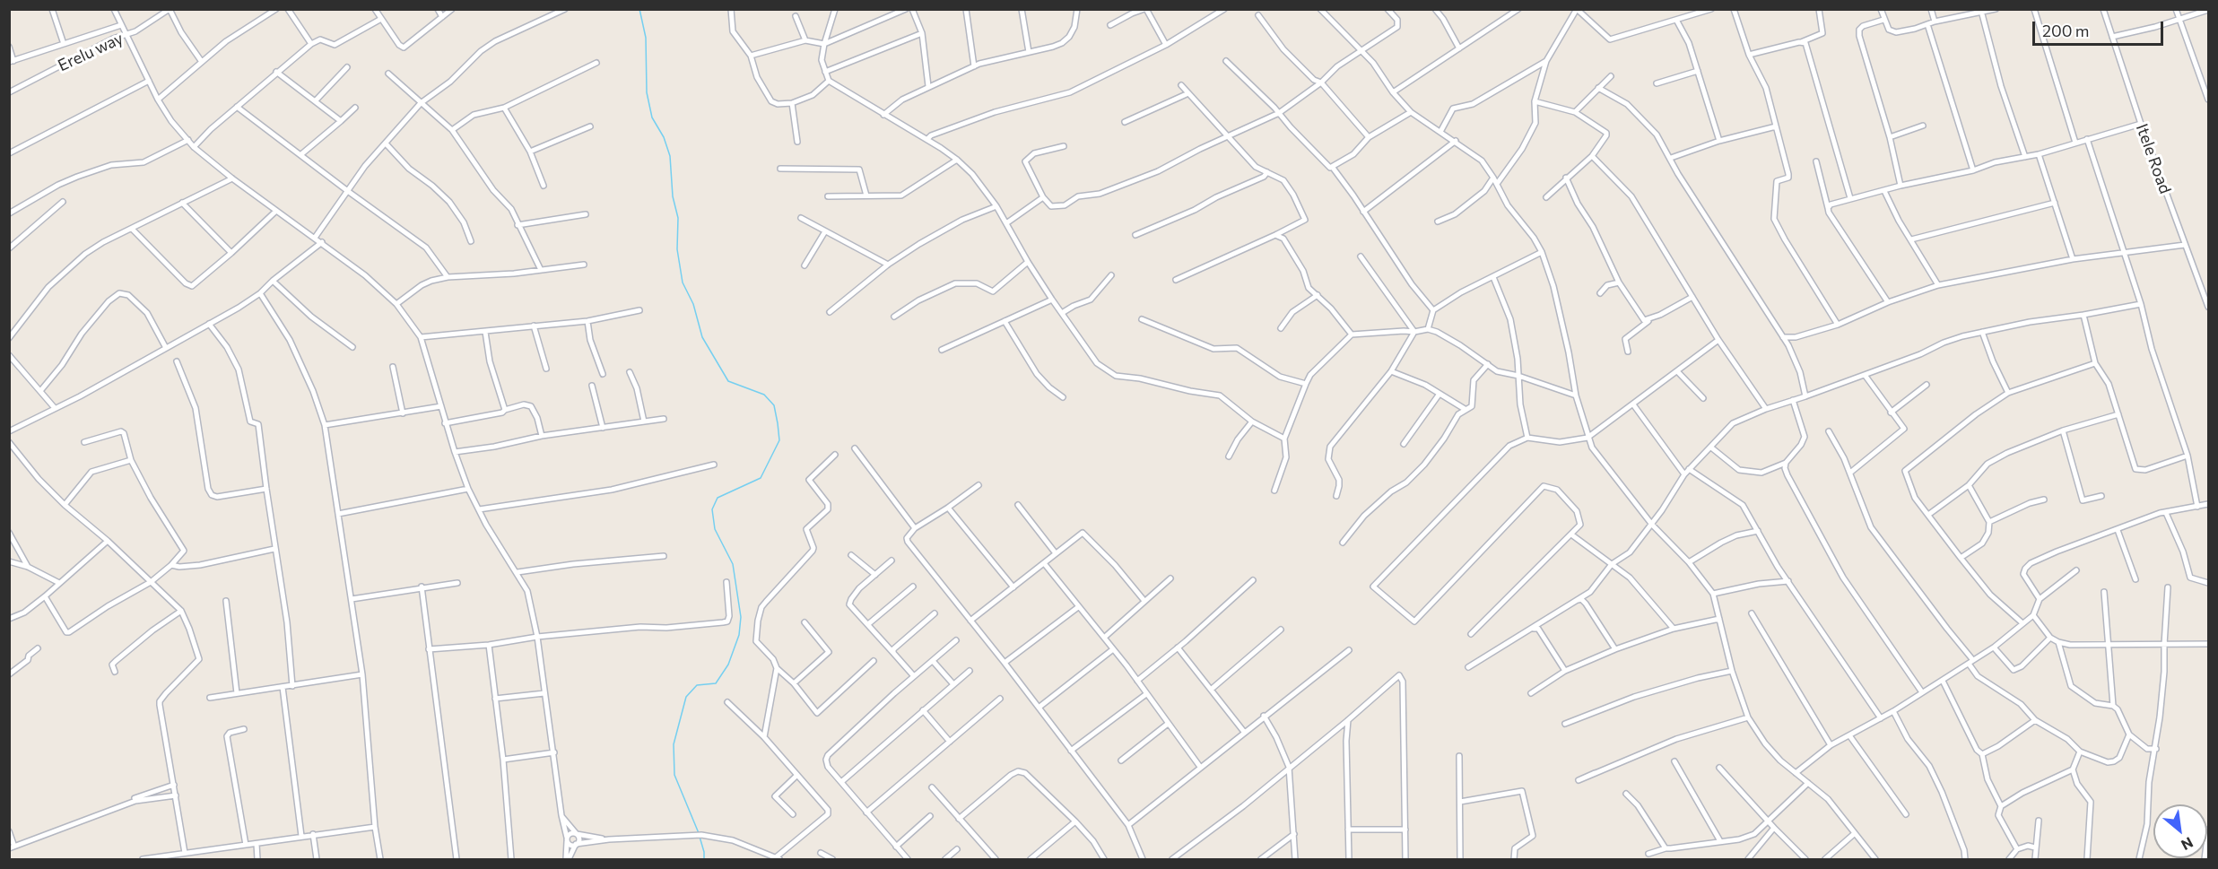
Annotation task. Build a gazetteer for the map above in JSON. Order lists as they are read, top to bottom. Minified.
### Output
{"streets":{"street":["Erelu way","Itele Road"]},"scale_bar":"200 m","north":"bottom right"}
